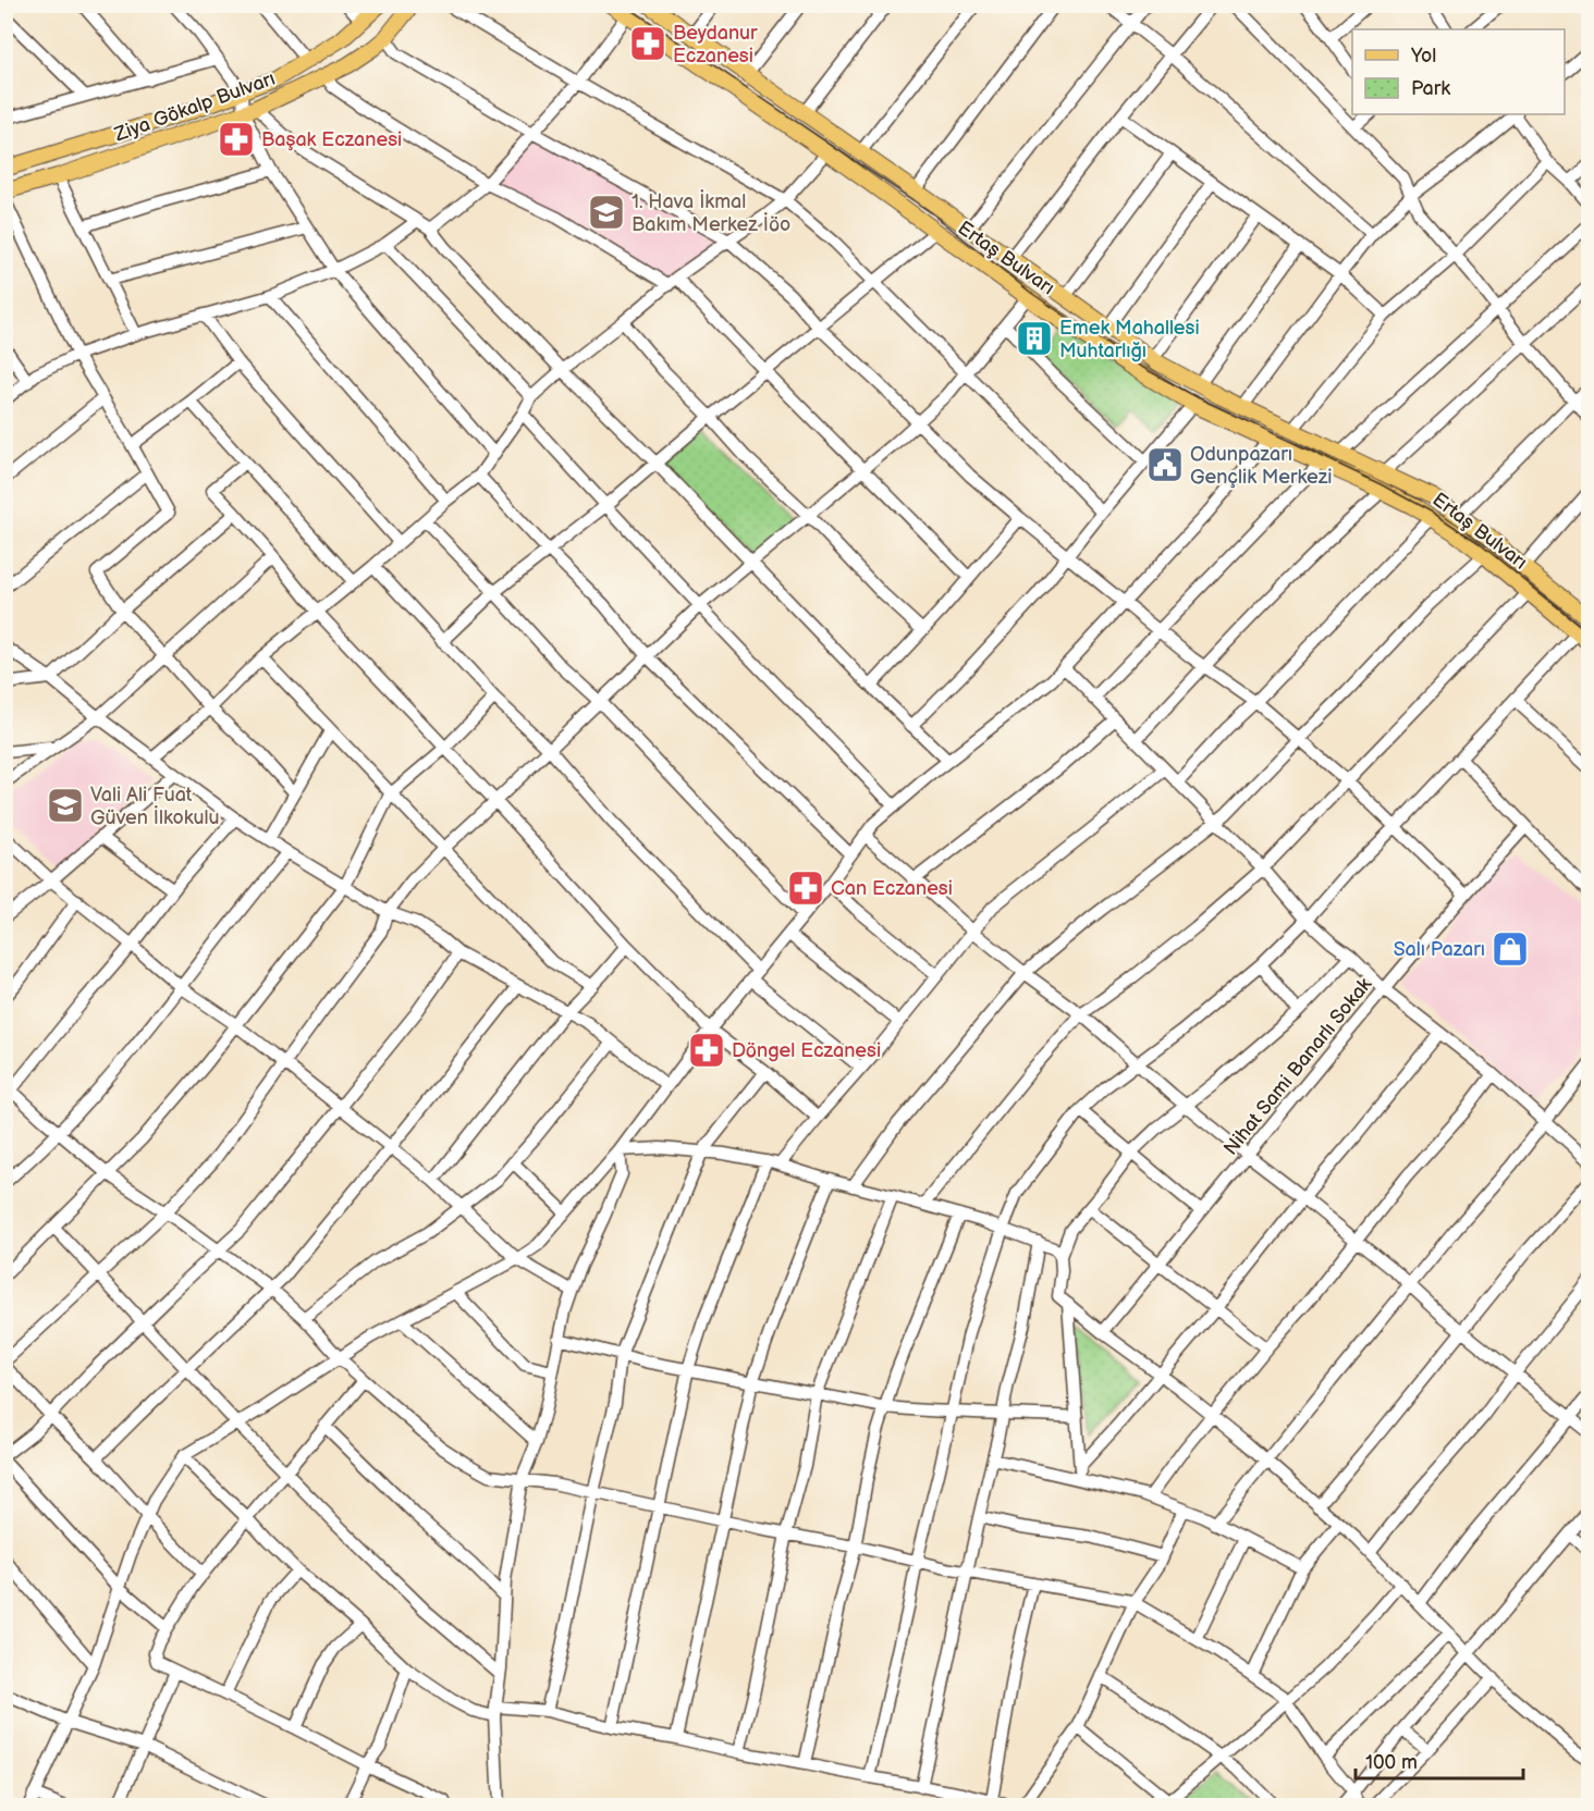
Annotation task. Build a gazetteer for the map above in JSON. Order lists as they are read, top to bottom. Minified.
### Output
{"streets":{"main road":["Ziya Gökalp Bulvarı","Ertaş Bulvarı"],"street":["Nihat Sami Banarlı Sokak"]},"places":{"pharmacy":["Beydanur Eczanesi","Başak Eczanesi","Can Eczanesi","Döngel Eczanesi"],"school or university":["1. Hava İkmal Bakım Merkez İöo","Vali Ali Fuat Güven İlkokulu"],"building":["Emek Mahallesi Muhtarlığı"],"public building":["Odunpazarı Gençlik Merkezi"],"shop":["Salı Pazarı"]},"legend":["Yol","Park"],"scale_bar":"100 m"}
